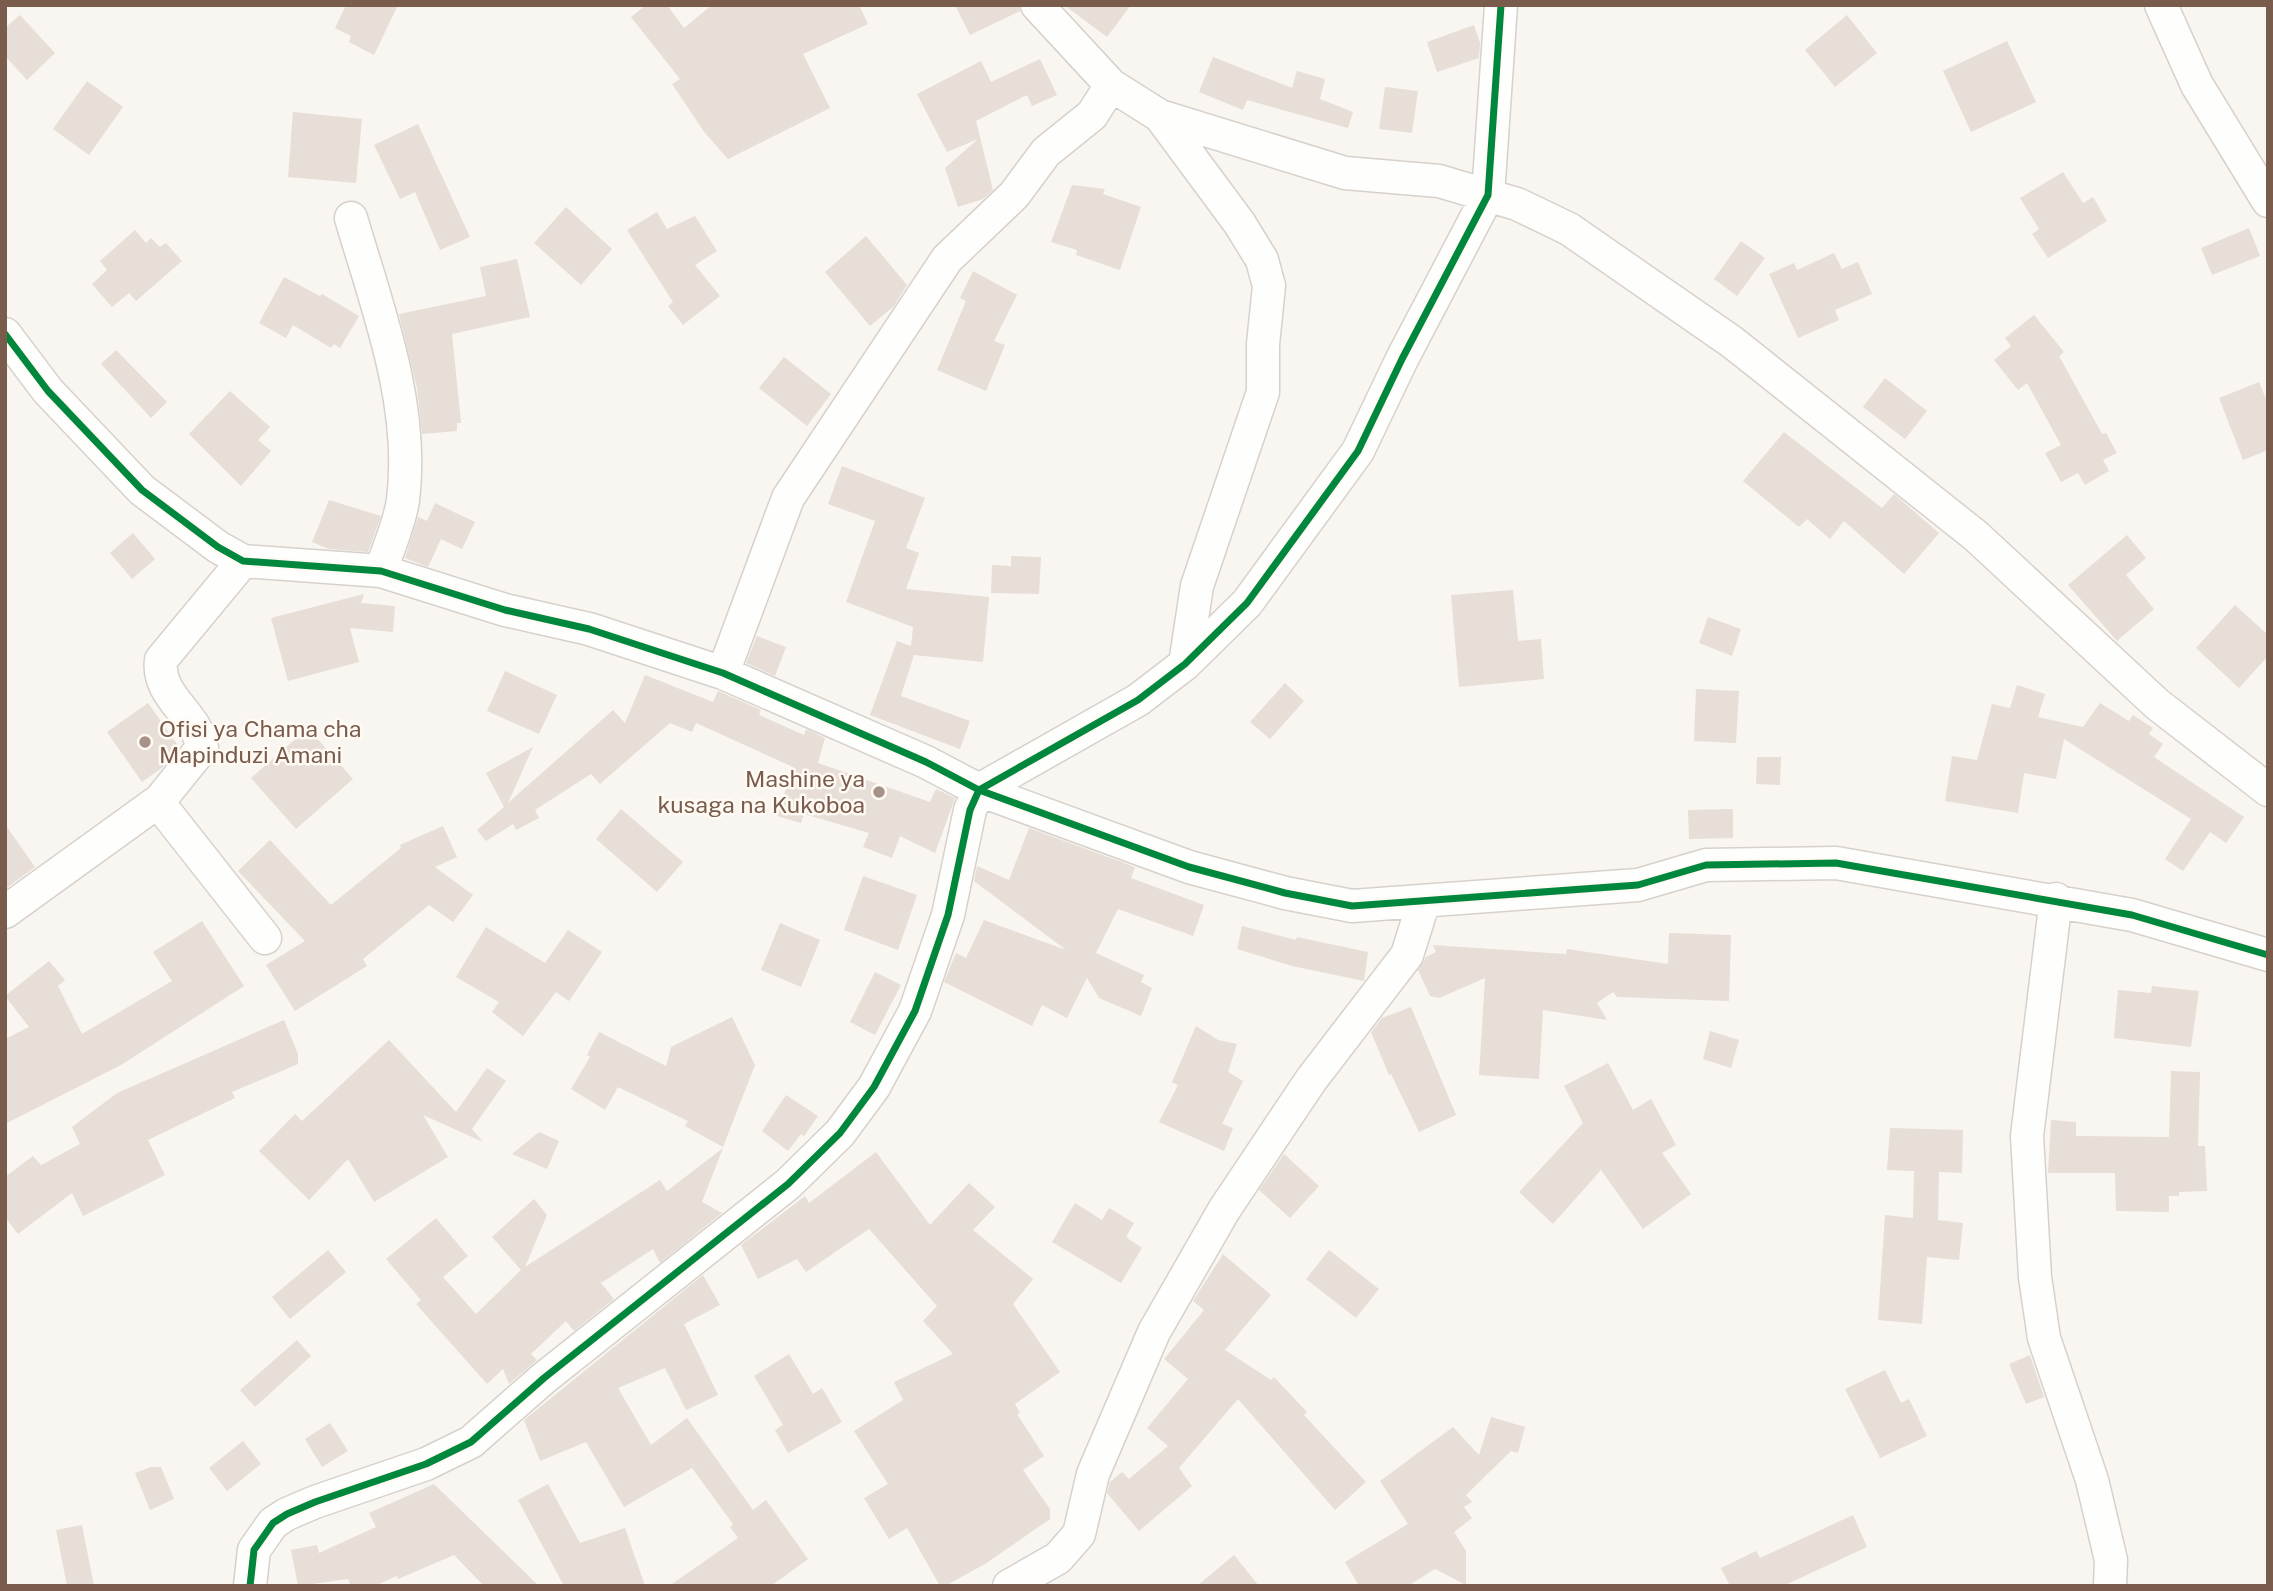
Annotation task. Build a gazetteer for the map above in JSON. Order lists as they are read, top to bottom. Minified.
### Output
{"places":["Ofisi ya Chama cha Mapinduzi Amani","Mashine ya kusaga na Kukoboa"]}
